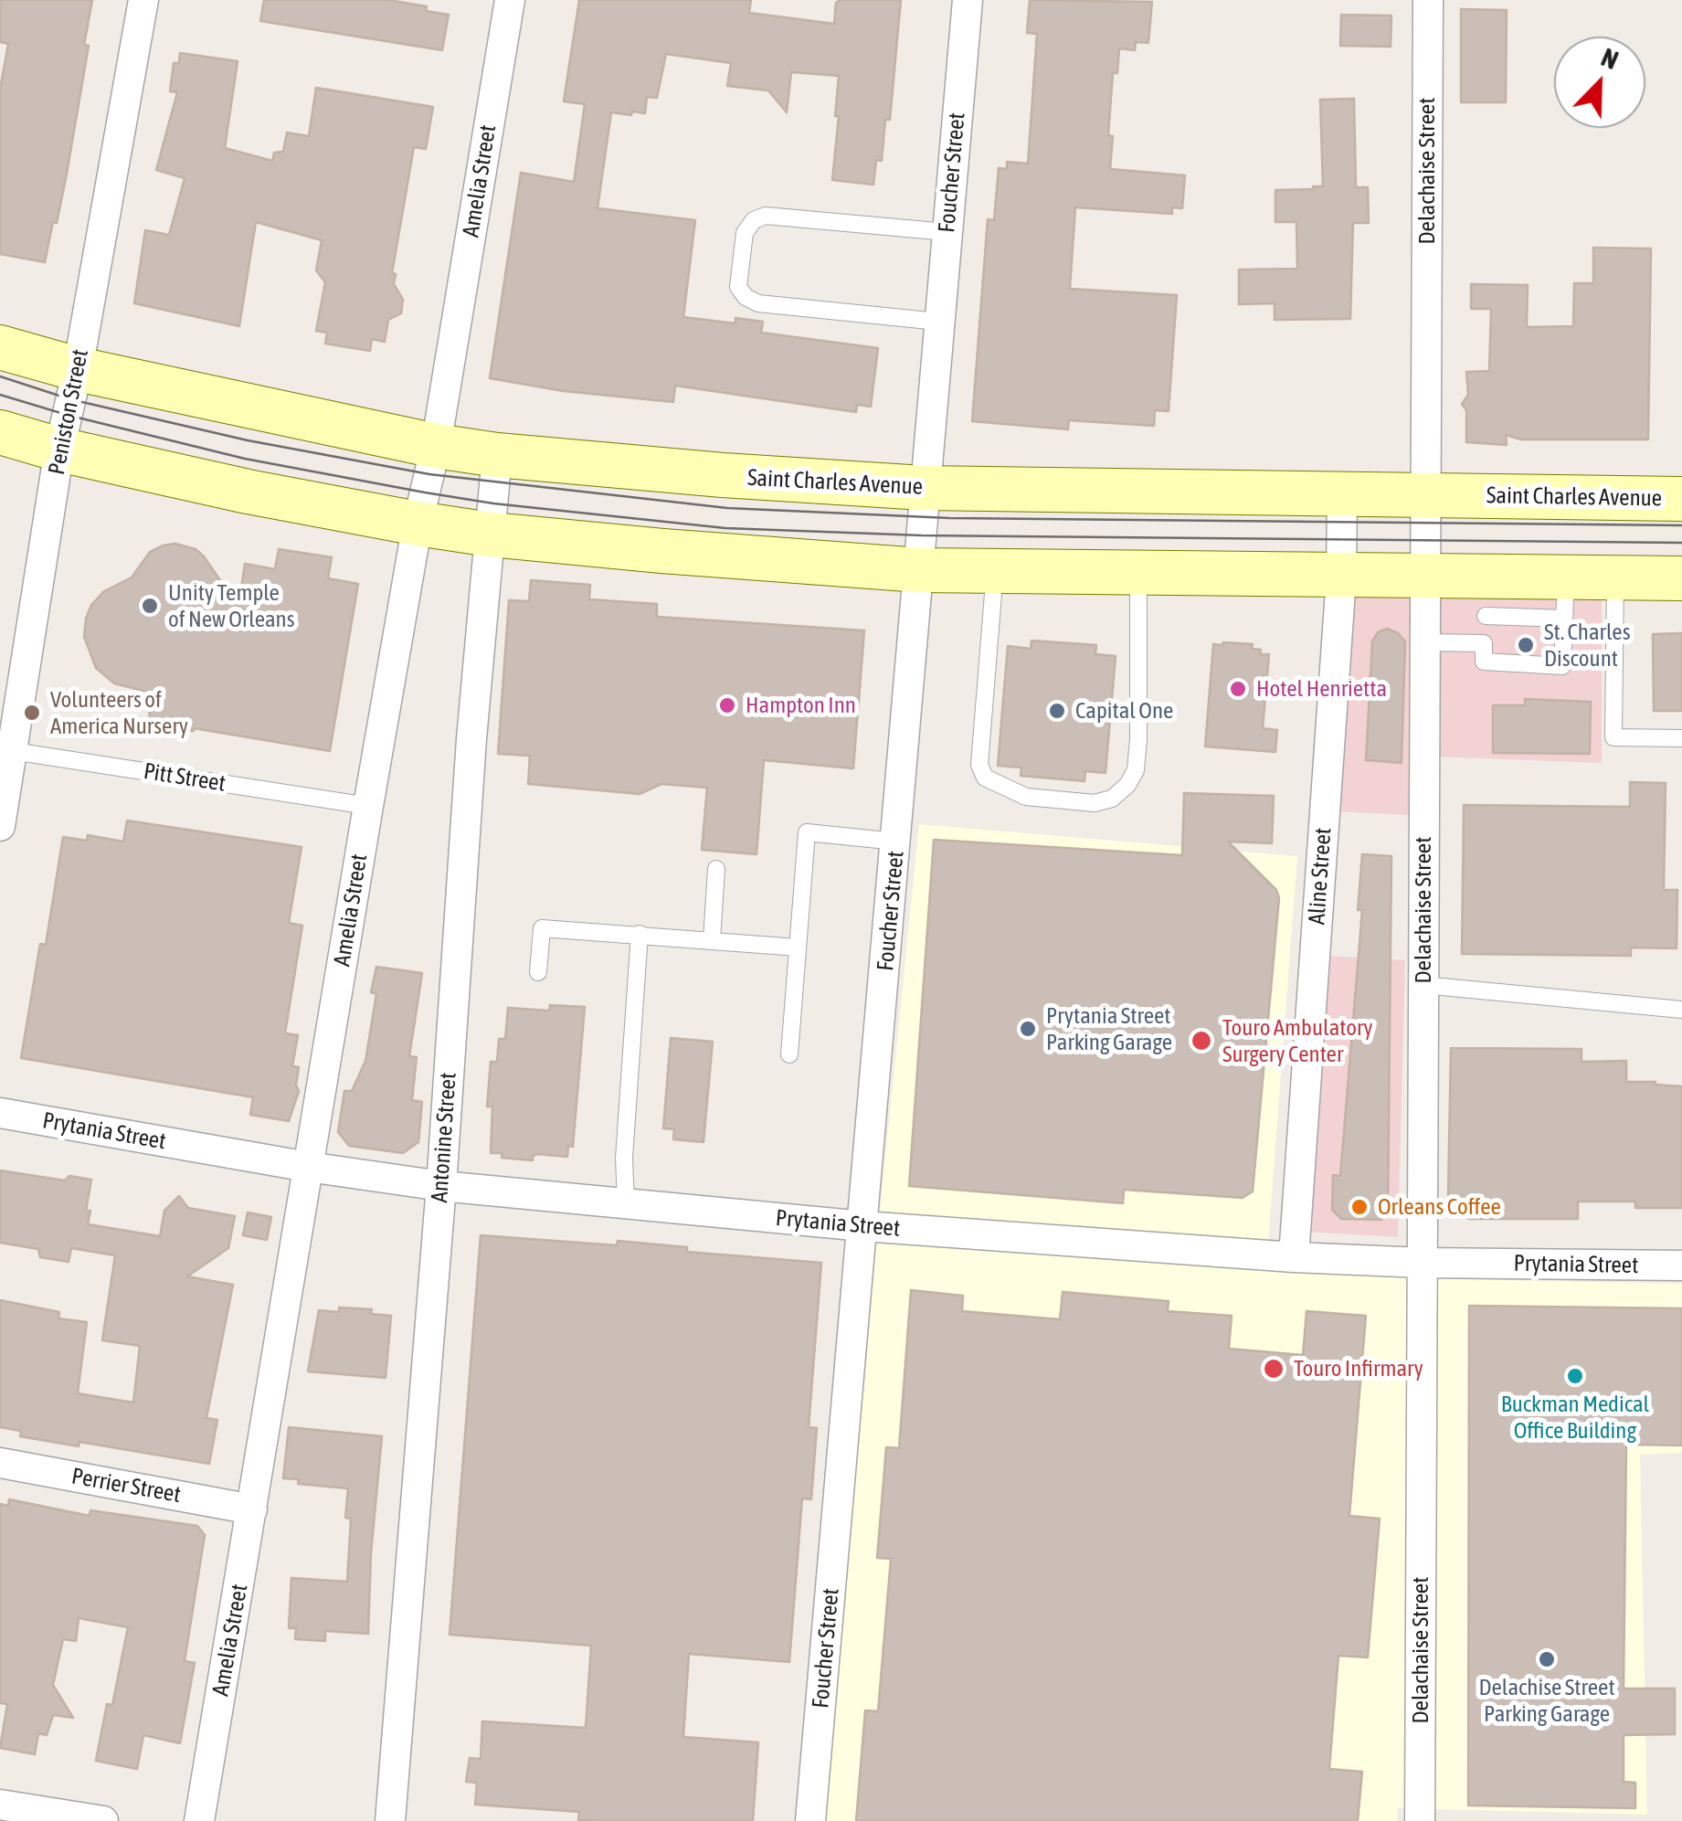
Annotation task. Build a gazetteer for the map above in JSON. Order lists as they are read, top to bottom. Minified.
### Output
{"streets":{"main road":["Saint Charles Avenue"],"street":["Delachaise Street","Foucher Street","Amelia Street","Peniston Street","Aline Street","Prytania Street","Antonine Street","Perrier Street"],"lane":["Pitt Street"]},"crossings":[["Delachaise Street","Saint Charles Avenue"],["Delachaise Street","Prytania Street"],["Foucher Street","Saint Charles Avenue"],["Foucher Street","Prytania Street"],["Amelia Street","Saint Charles Avenue"],["Amelia Street","Pitt Street"],["Amelia Street","Prytania Street"],["Amelia Street","Perrier Street"],["Peniston Street","Saint Charles Avenue"],["Peniston Street","Pitt Street"],["Saint Charles Avenue","Aline Street"],["Saint Charles Avenue","Antonine Street"],["Aline Street","Prytania Street"],["Prytania Street","Antonine Street"]],"places":["Unity Temple of New Orleans","St. Charles Discount","Hotel Henrietta","Hampton Inn","Capital One","Volunteers of America Nursery","Prytania Street Parking Garage","Touro Ambulatory Surgery Center","Orleans Coffee","Touro Infirmary","Buckman Medical Office Building","Delachise Street Parking Garage"],"north":"top right"}
